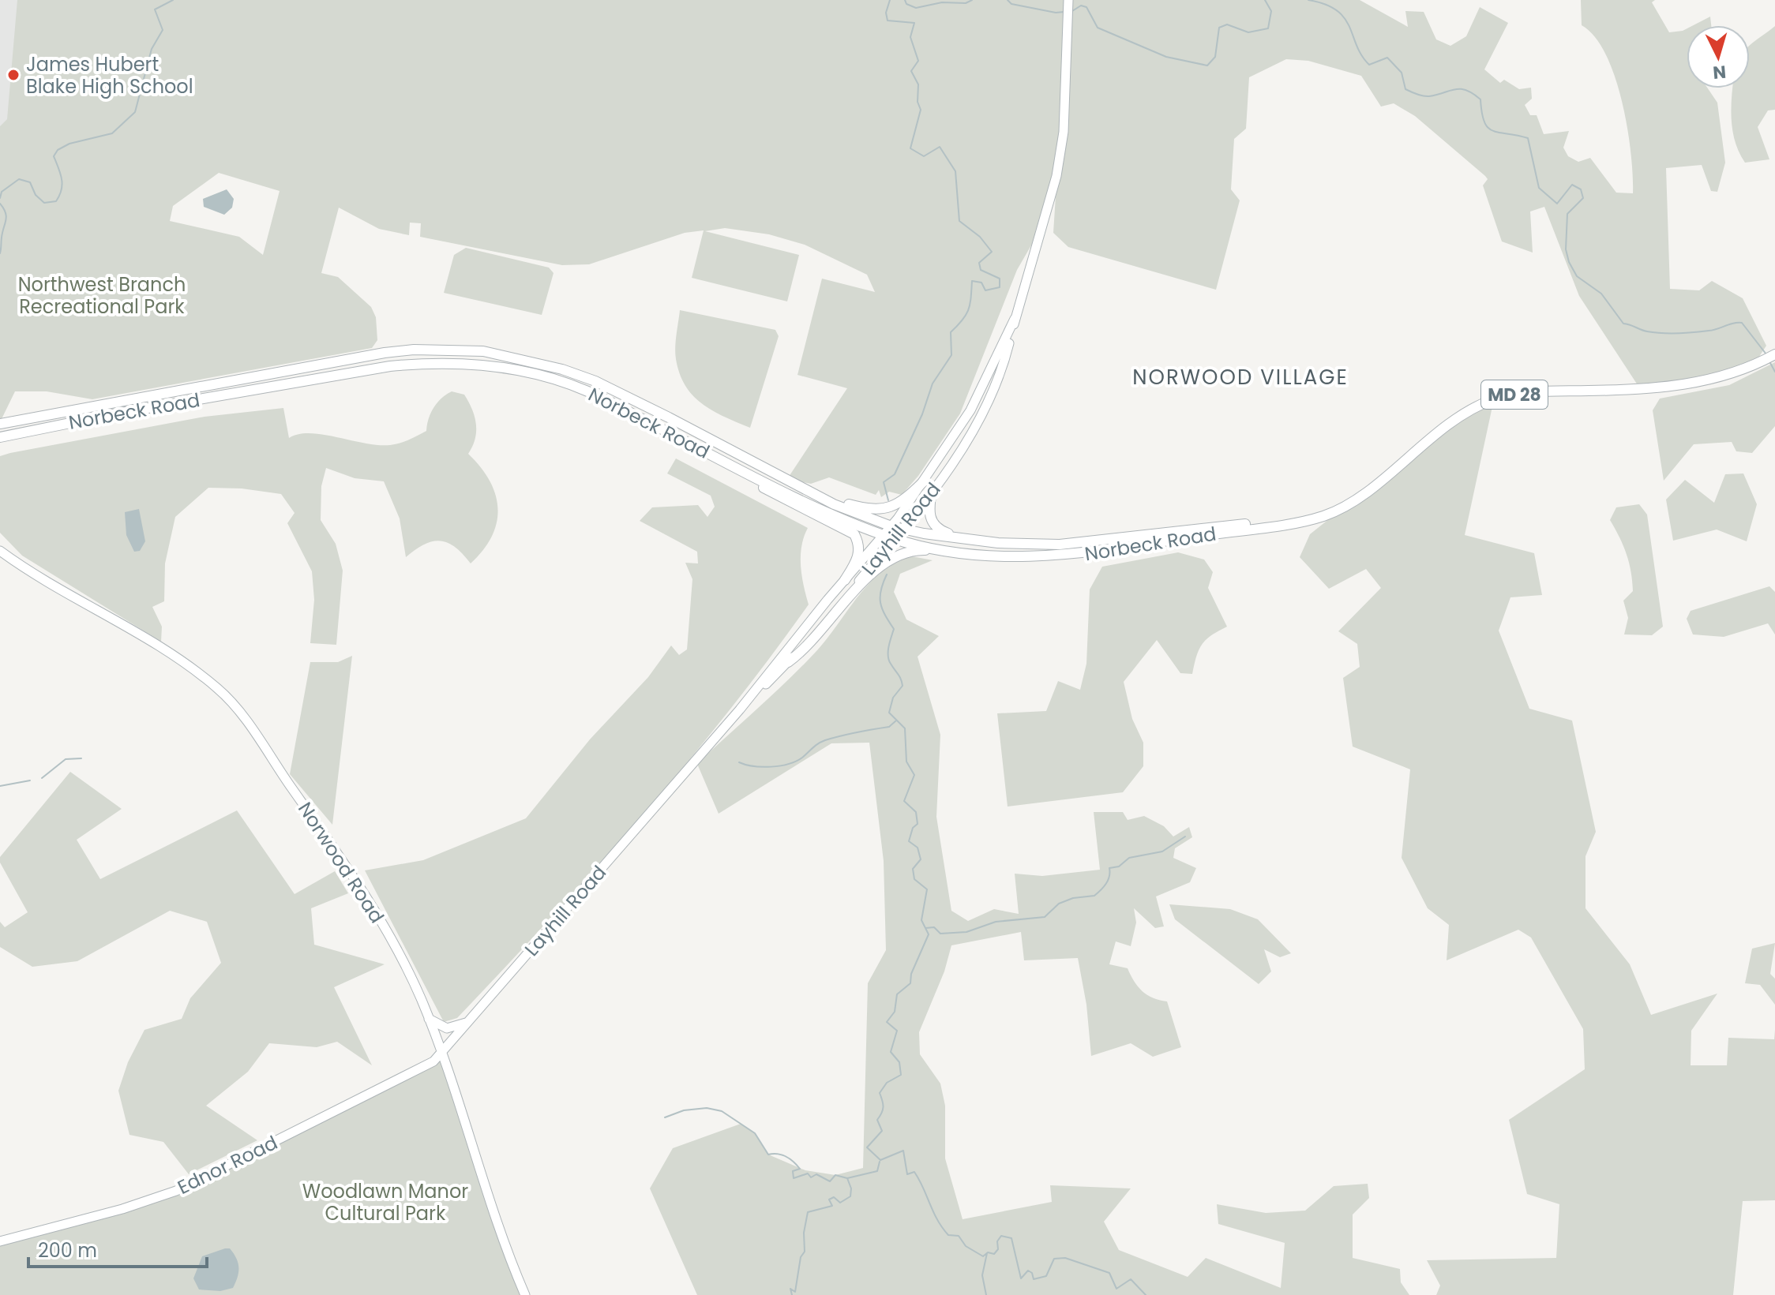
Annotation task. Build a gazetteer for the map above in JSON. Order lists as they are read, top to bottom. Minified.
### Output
{"streets":{"main road":["MD 28","Norbeck Road","Layhill Road","Norwood Road","Ednor Road"]},"crossings":[["Norbeck Road","Layhill Road"],["Layhill Road","Norwood Road"],["Layhill Road","Ednor Road"],["Norwood Road","Ednor Road"]],"districts":["NORWOOD VILLAGE"],"parks":["Northwest Branch Recreational Park","Woodlawn Manor Cultural Park"],"places":["James Hubert Blake High School"],"scale_bar":"200 m","north":"bottom"}
